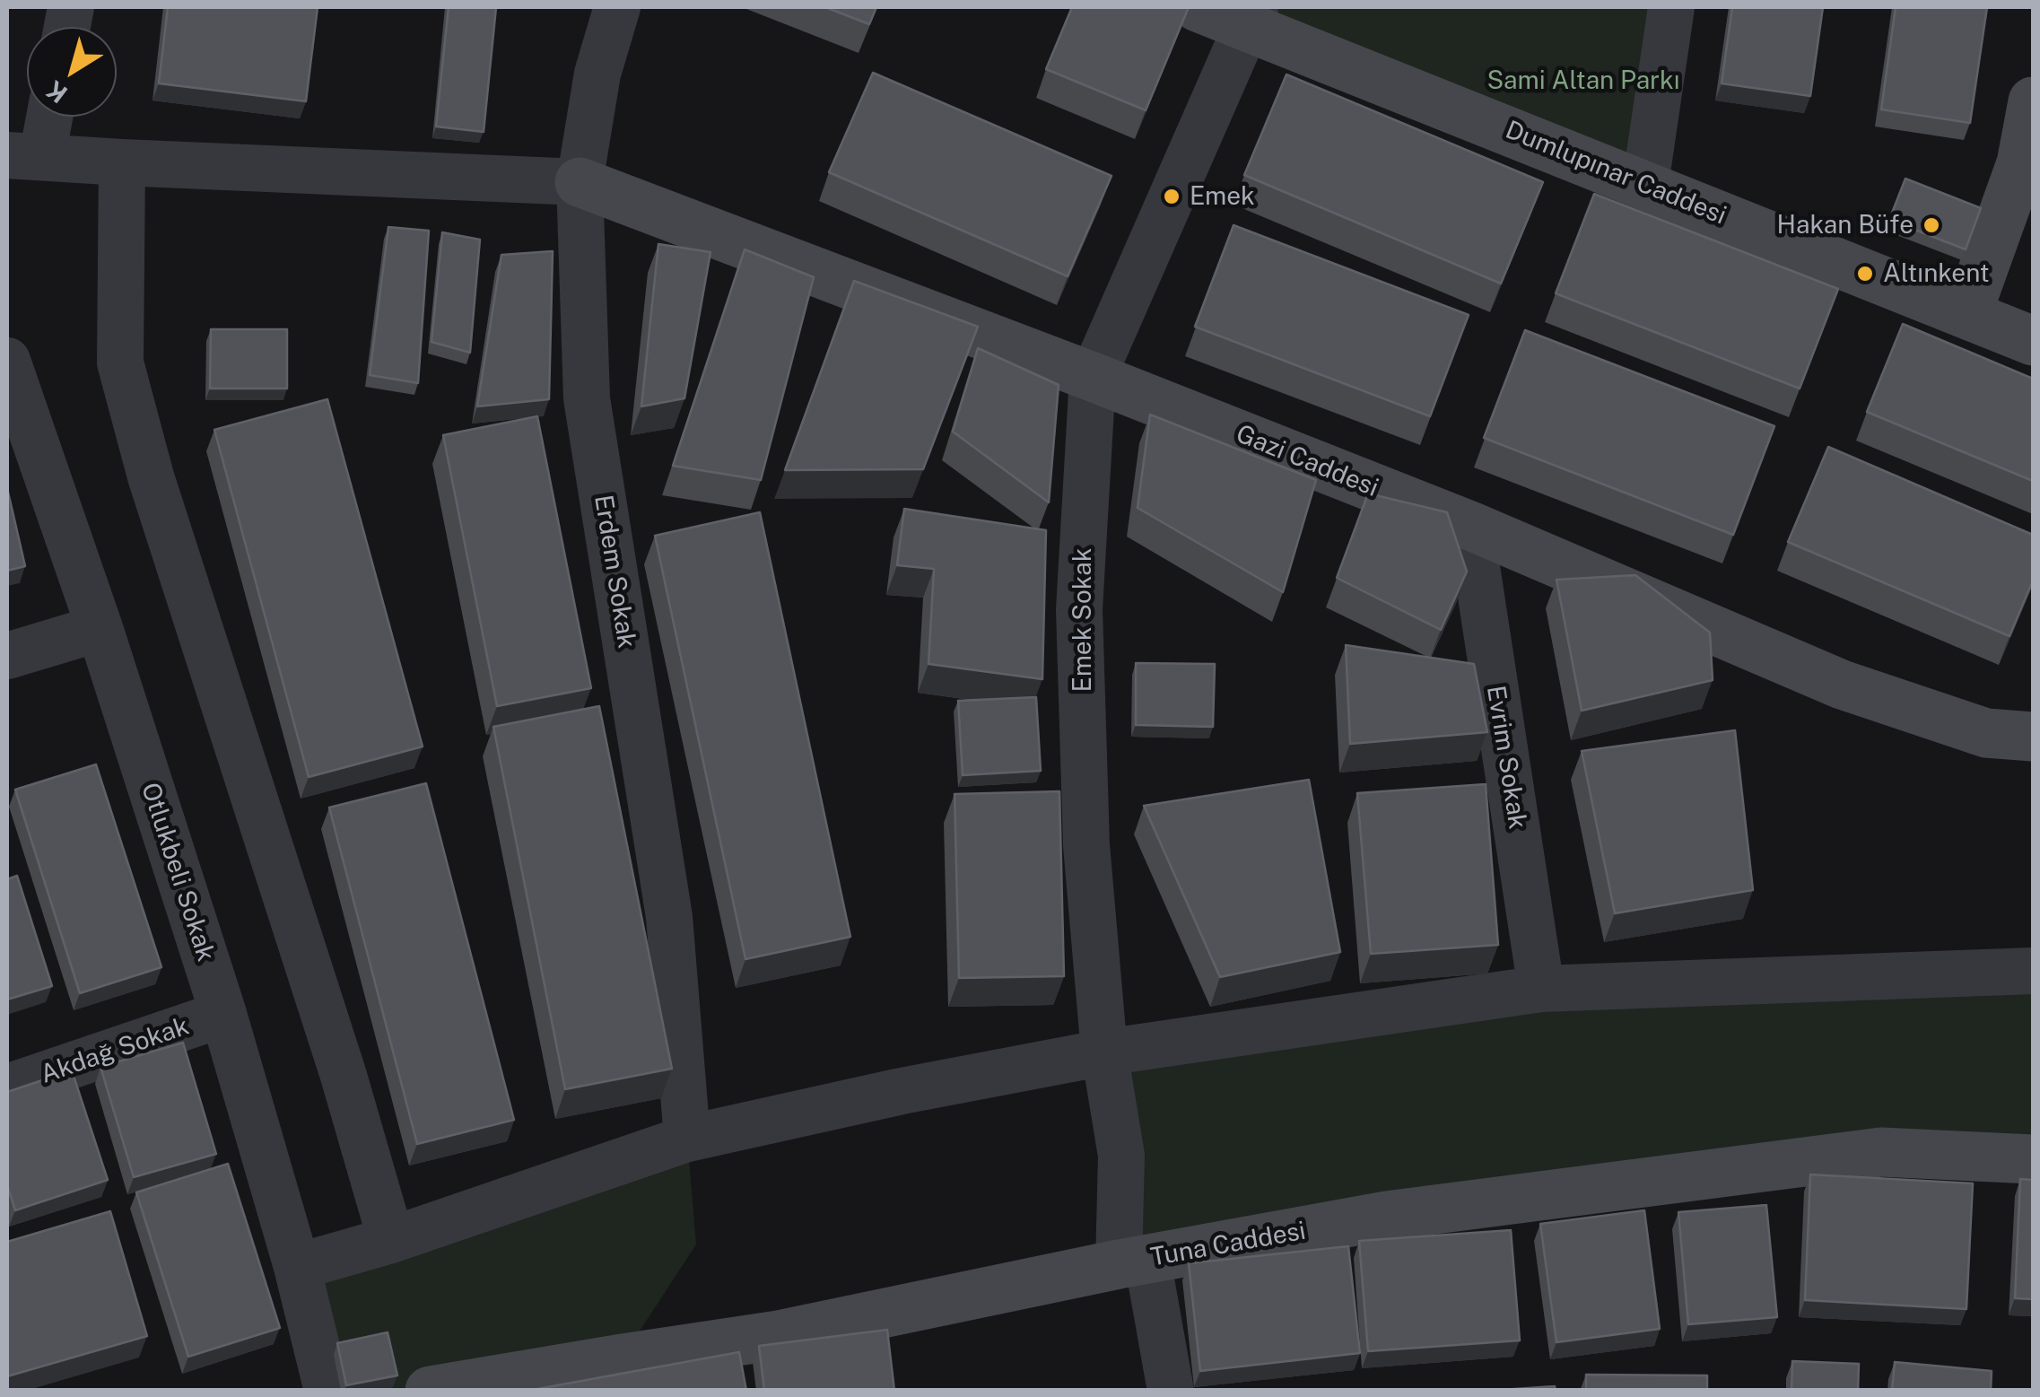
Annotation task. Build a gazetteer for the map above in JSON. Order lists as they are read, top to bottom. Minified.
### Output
{"streets":{"street":["Dumlupınar Caddesi","Gazi Caddesi","Erdem Sokak","Emek Sokak","Evrim Sokak","Otlukbeli Sokak","Akdağ Sokak","Tuna Caddesi"]},"crossings":[["Dumlupınar Caddesi","Emek Sokak"],["Gazi Caddesi","Erdem Sokak"],["Gazi Caddesi","Emek Sokak"],["Gazi Caddesi","Evrim Sokak"],["Emek Sokak","Tuna Caddesi"],["Otlukbeli Sokak","Akdağ Sokak"]],"parks":["Sami Altan Parkı"],"places":["Emek","Hakan Büfe","Altınkent"],"north":"bottom left"}
